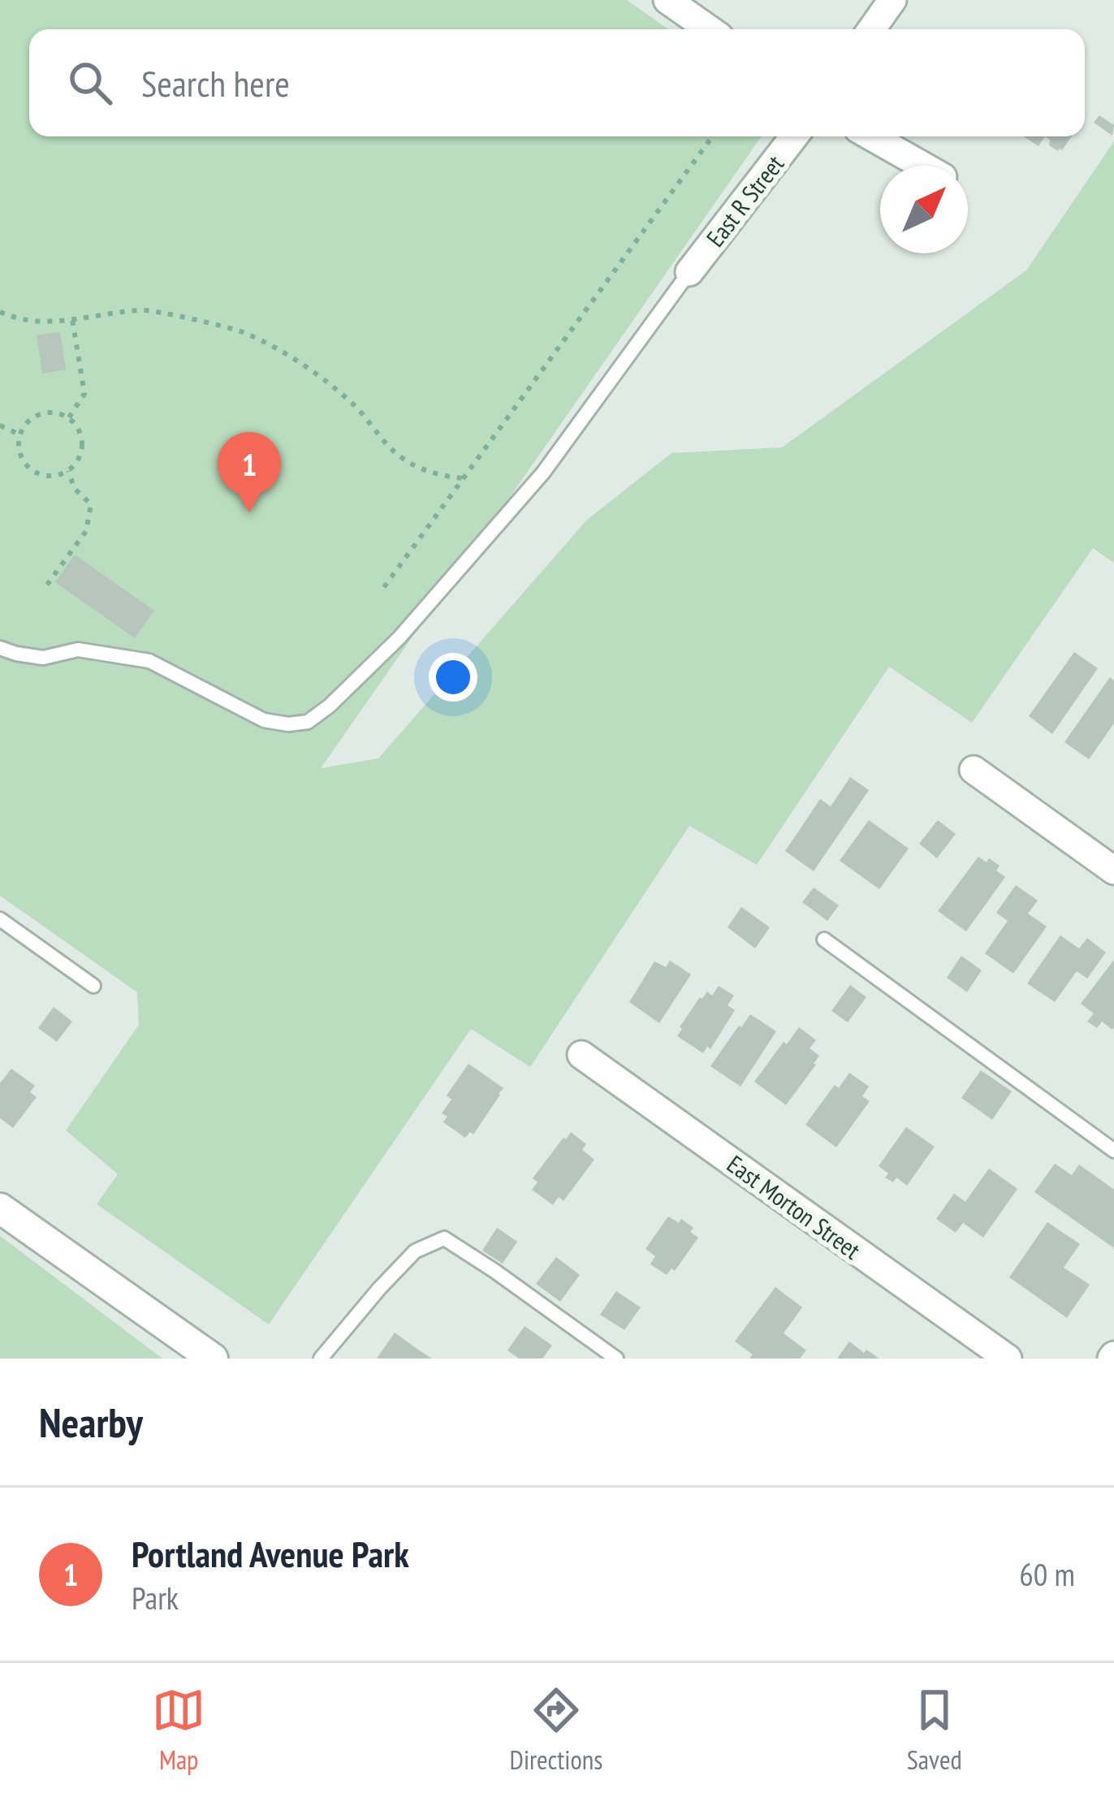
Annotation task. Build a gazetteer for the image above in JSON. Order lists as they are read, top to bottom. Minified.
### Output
{"streets":{"street":["East R Street","East Morton Street"]},"north":"top right","page":{"search":"Search here","pins":"1","heading":"Nearby","list":[{"mark":"1","name":"Portland Avenue Park","note":"Park","value":"60 m"}],"nav":["Map","Directions","Saved"]}}
